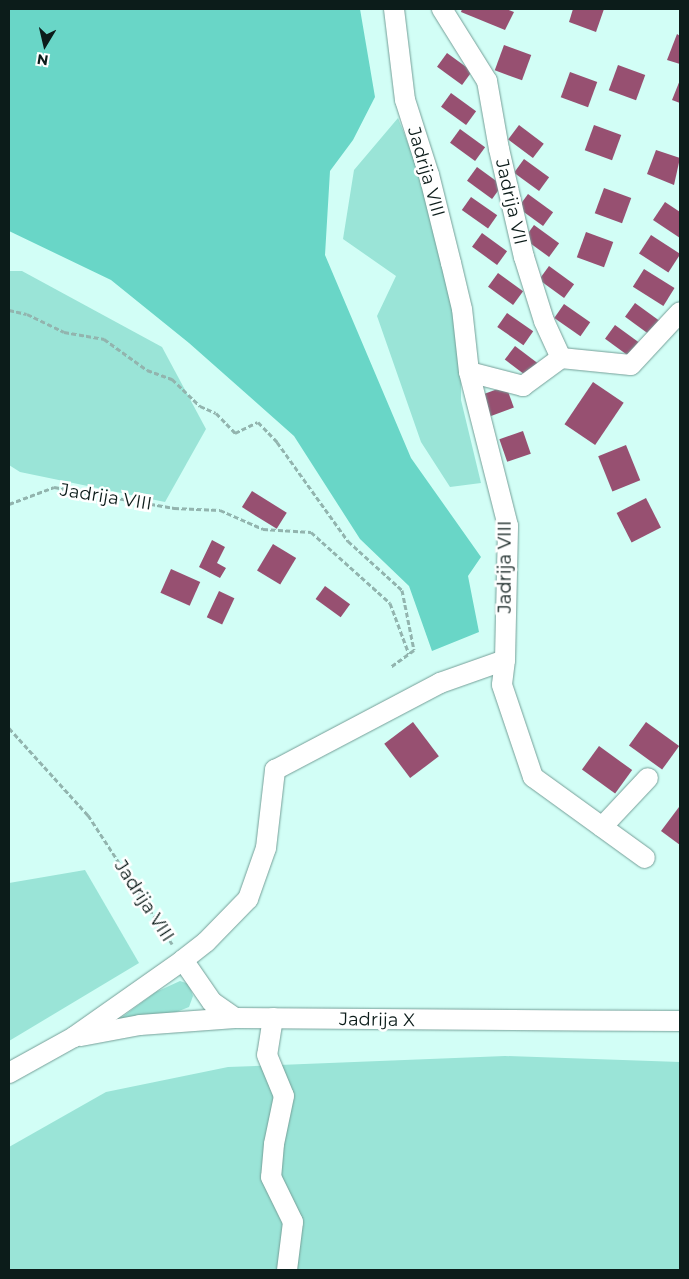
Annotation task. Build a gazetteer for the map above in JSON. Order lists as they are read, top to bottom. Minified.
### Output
{"streets":{"street":["Jadrija VIII","Jadrija VII","Jadrija X"]},"crossings":[["Jadrija VIII","Jadrija X"]],"north":"bottom"}
